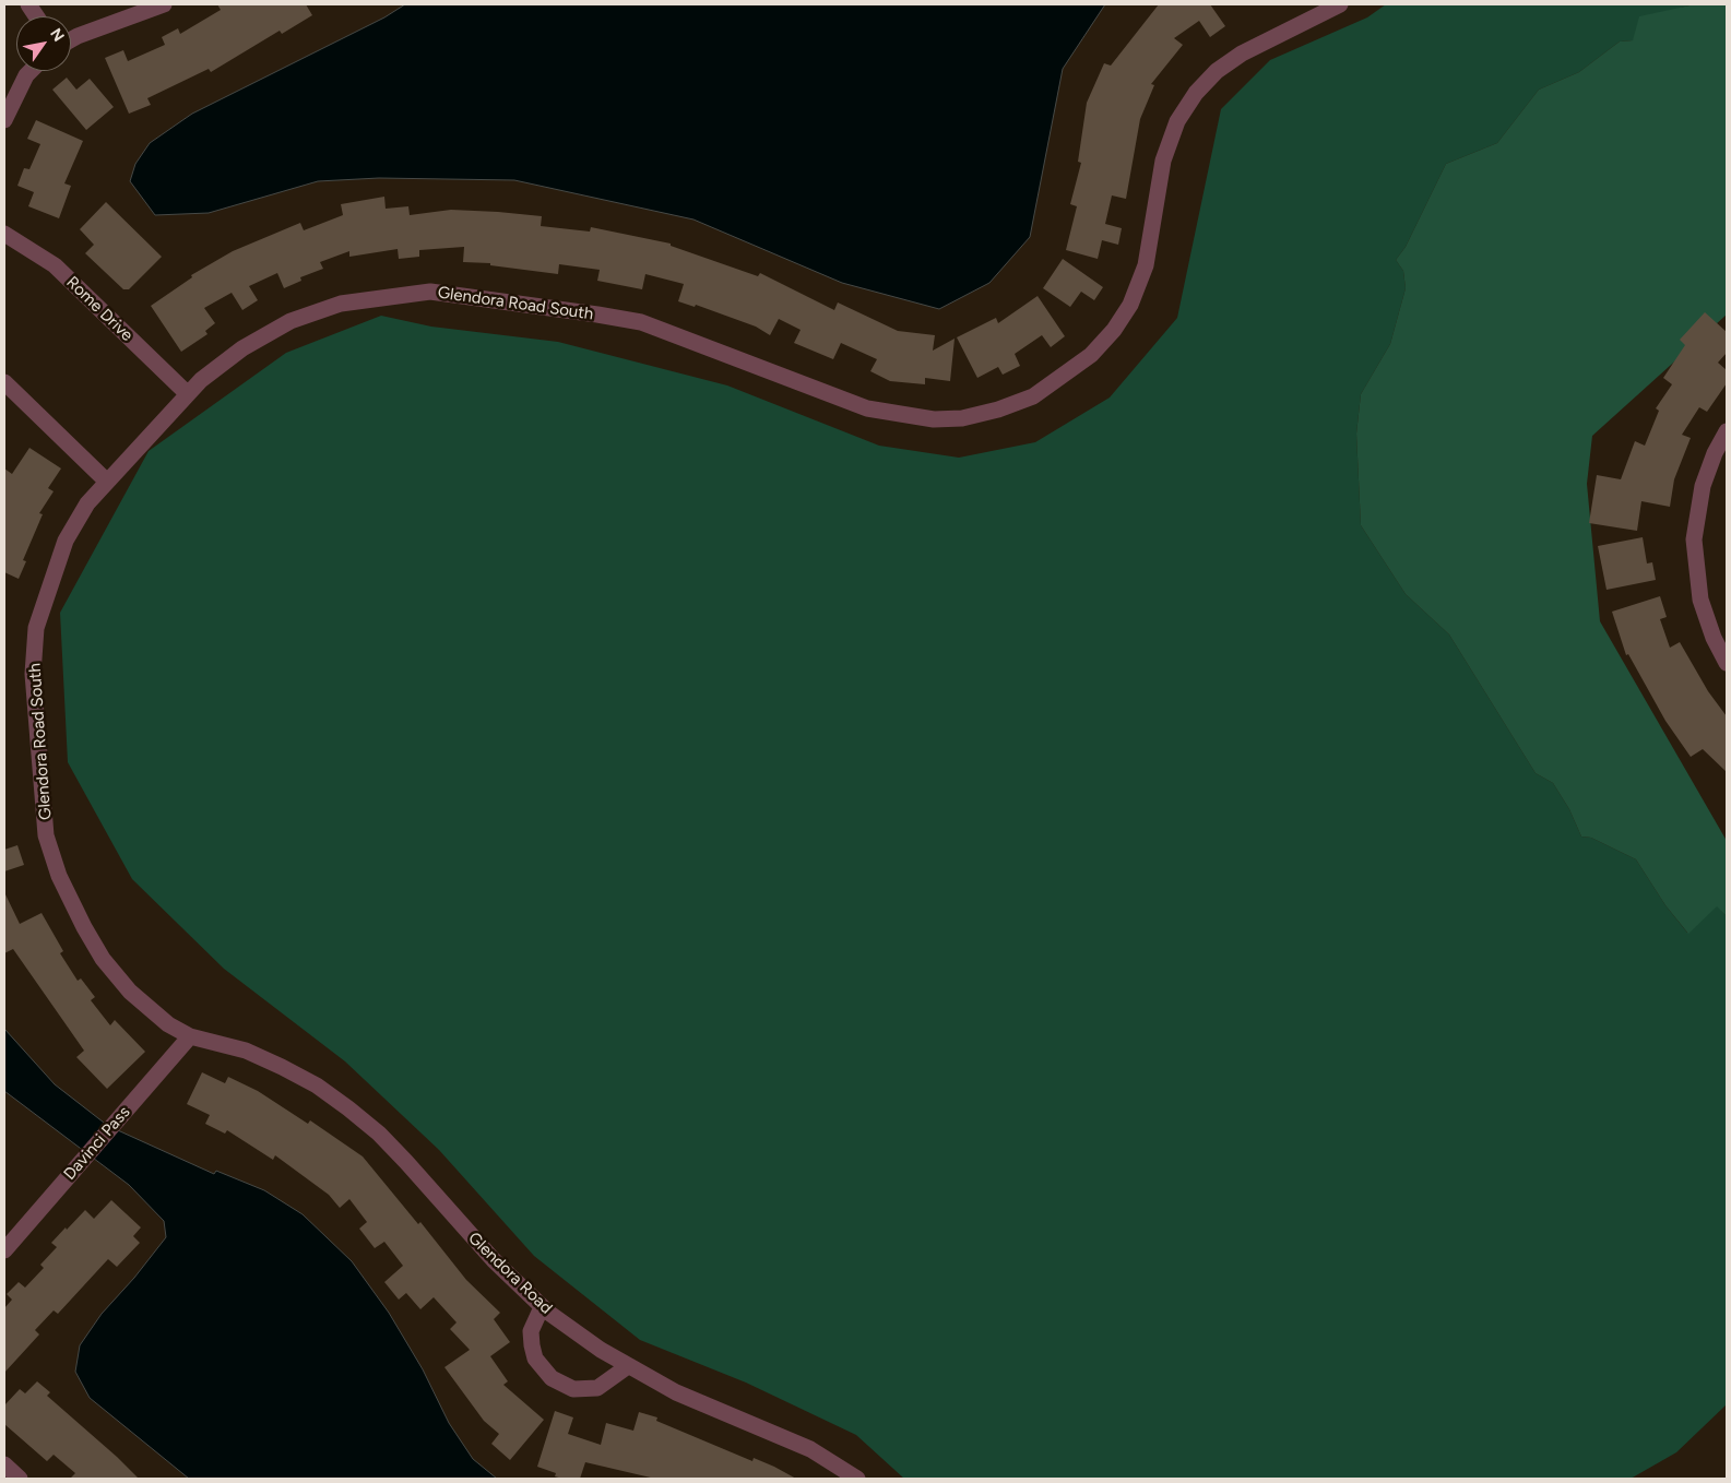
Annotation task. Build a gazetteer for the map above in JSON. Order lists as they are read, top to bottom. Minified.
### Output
{"streets":{"street":["Glendora Road South","Rome Drive","Davinci Pass","Glendora Road"]},"crossings":[["Glendora Road South","Rome Drive"],["Glendora Road South","Davinci Pass"],["Glendora Road South","Glendora Road"],["Davinci Pass","Glendora Road"]],"north":"top right"}
